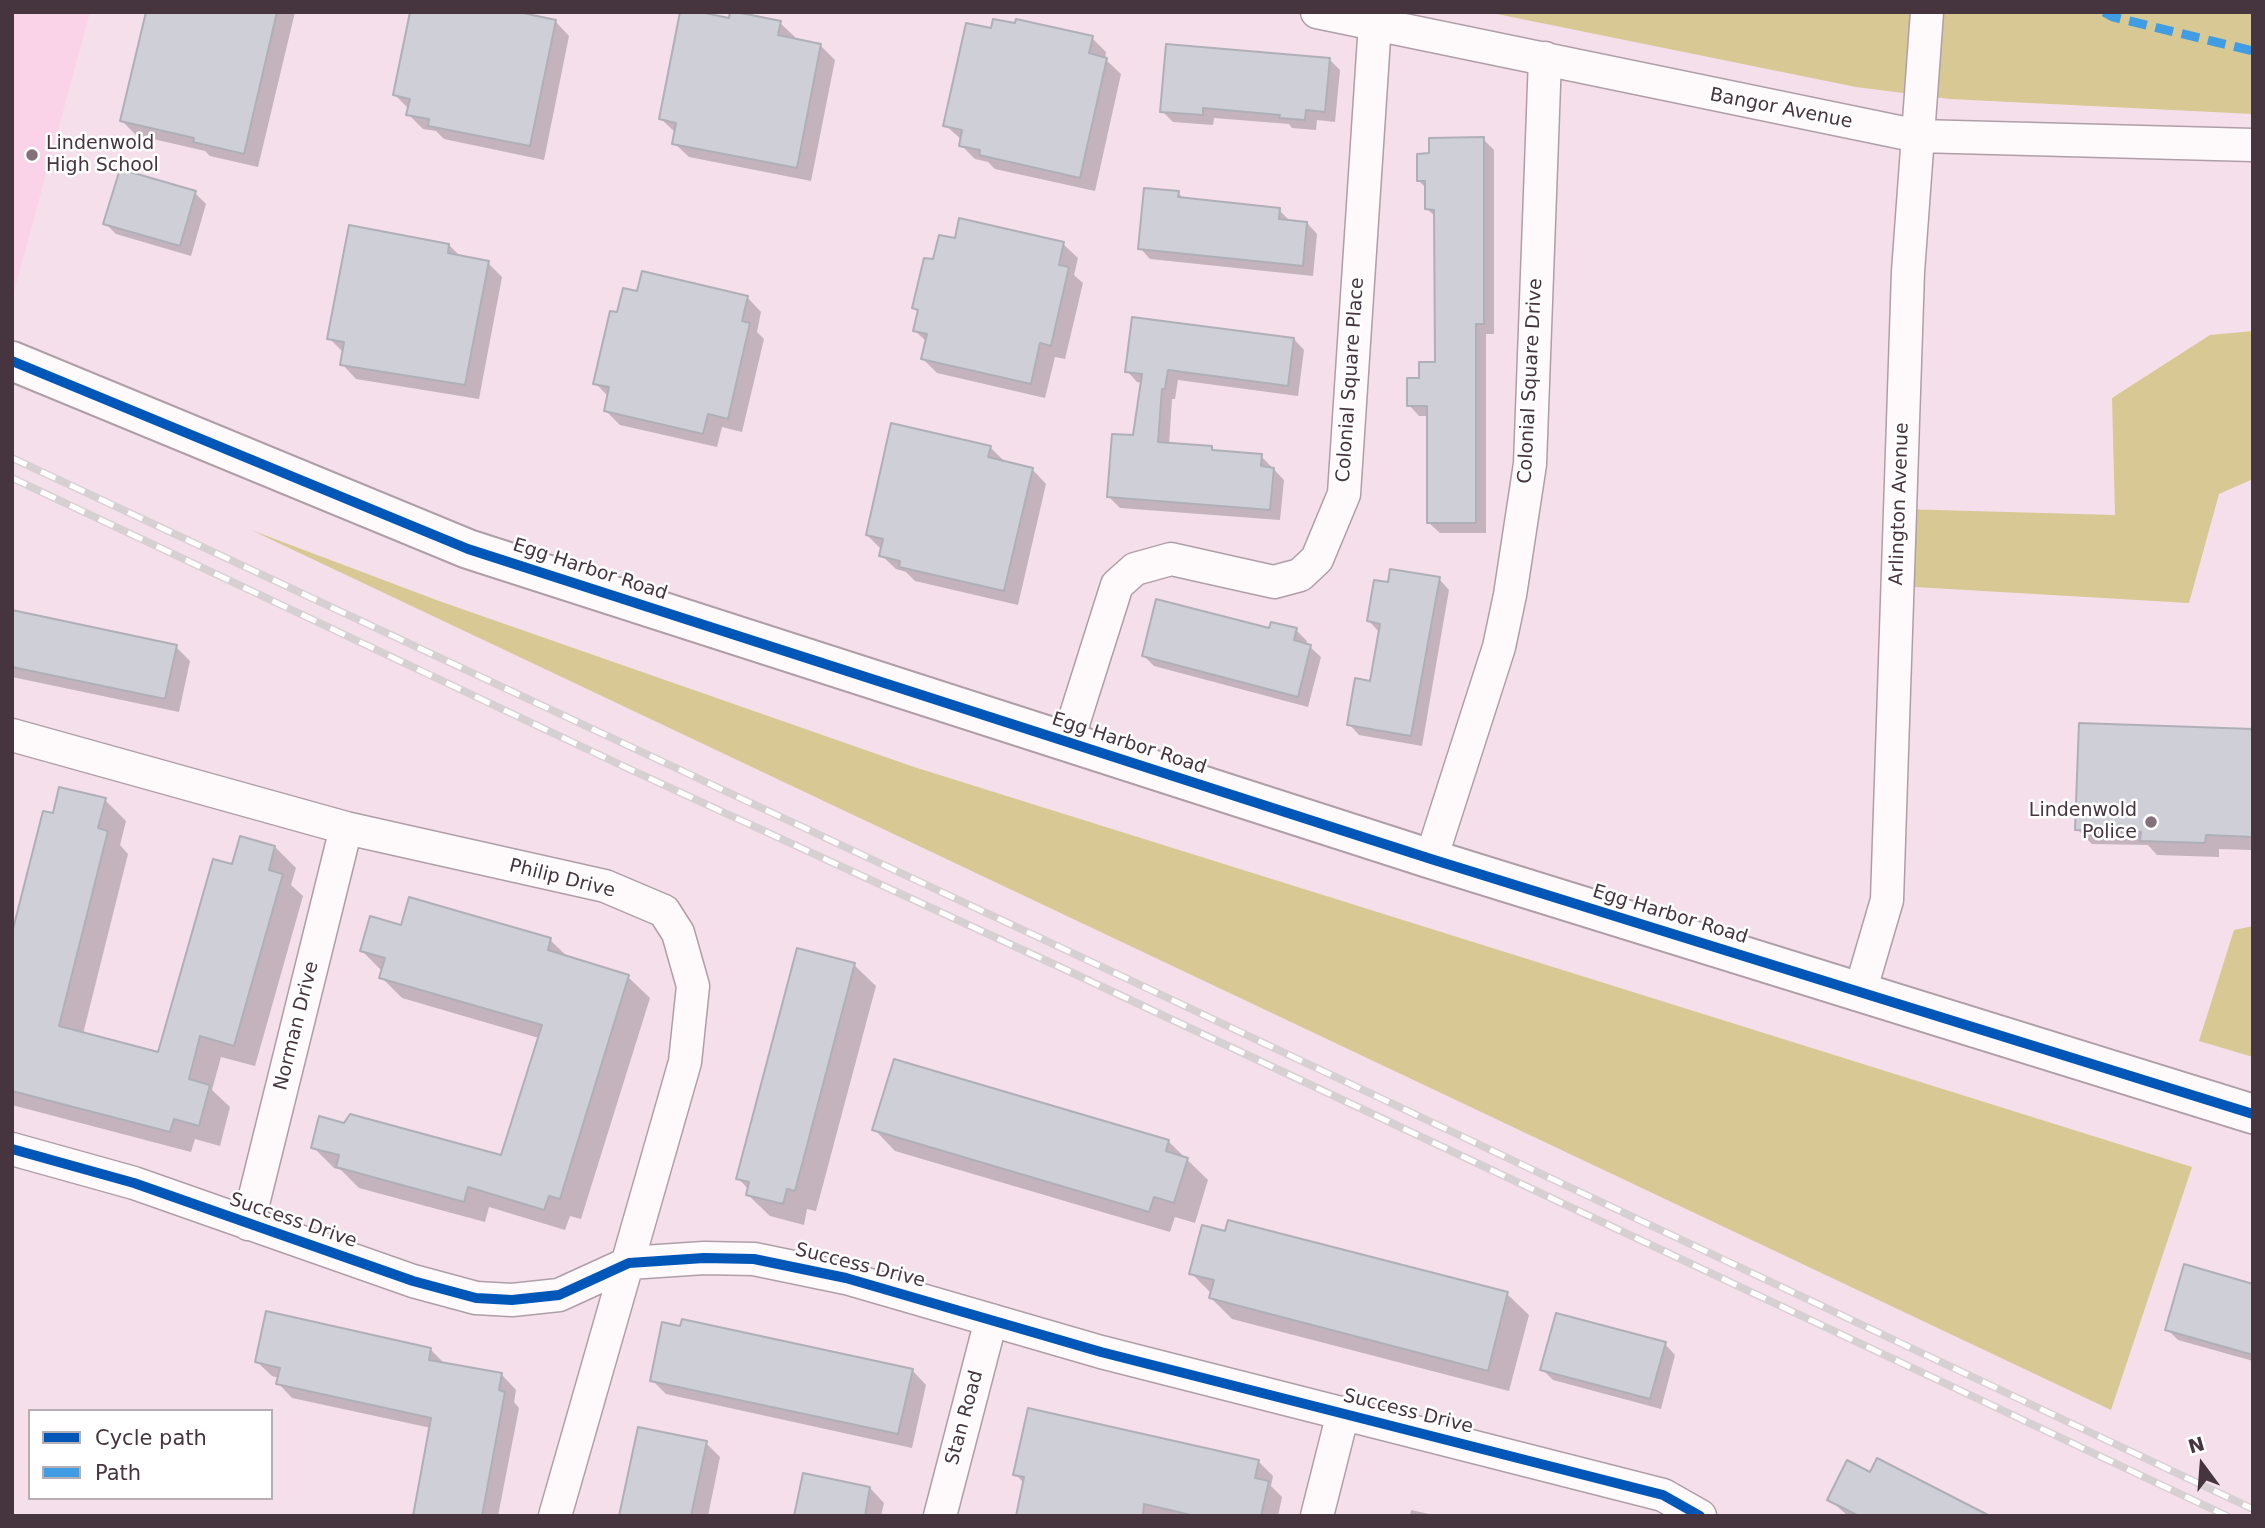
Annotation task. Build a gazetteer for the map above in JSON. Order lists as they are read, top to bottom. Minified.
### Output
{"streets":{"street":["Bangor Avenue","Colonial Square Place","Colonial Square Drive","Arlington Avenue","Egg Harbor Road","Philip Drive","Norman Drive","Success Drive","Stan Road"]},"crossings":[["Bangor Avenue","Colonial Square Place"],["Bangor Avenue","Colonial Square Drive"],["Bangor Avenue","Arlington Avenue"],["Colonial Square Place","Egg Harbor Road"],["Colonial Square Drive","Egg Harbor Road"],["Arlington Avenue","Egg Harbor Road"],["Philip Drive","Norman Drive"],["Philip Drive","Success Drive"],["Norman Drive","Success Drive"],["Success Drive","Stan Road"]],"places":["Lindenwold High School","Lindenwold Police"],"legend":["Cycle path","Path"],"north":"top"}
